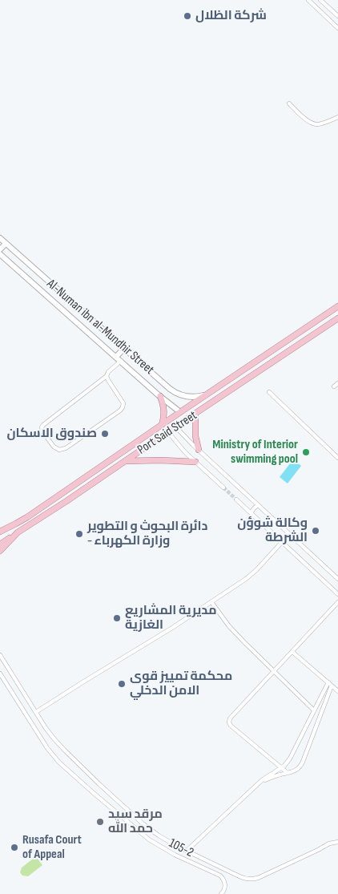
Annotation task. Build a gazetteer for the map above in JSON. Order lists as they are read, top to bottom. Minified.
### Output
{"streets":{"main road":["Port Said Street"],"street":["Al-Numan ibn al-Mundhir Street","105-2"]},"crossings":[["Al-Numan ibn al-Mundhir Street","Port Said Street"]],"places":["شركة الظلال","صندوق الاسكان","Ministry of Interior swimming pool","وكالة شوؤن الشرطة","دائرة البحوث و التطوير - وزارة الكهرباء","مديرية المشاريع الغازية","محكمة تمييز قوى الامن الدخلي","مرقد سيد حمد الله","Rusafa Court of Appeal"]}
